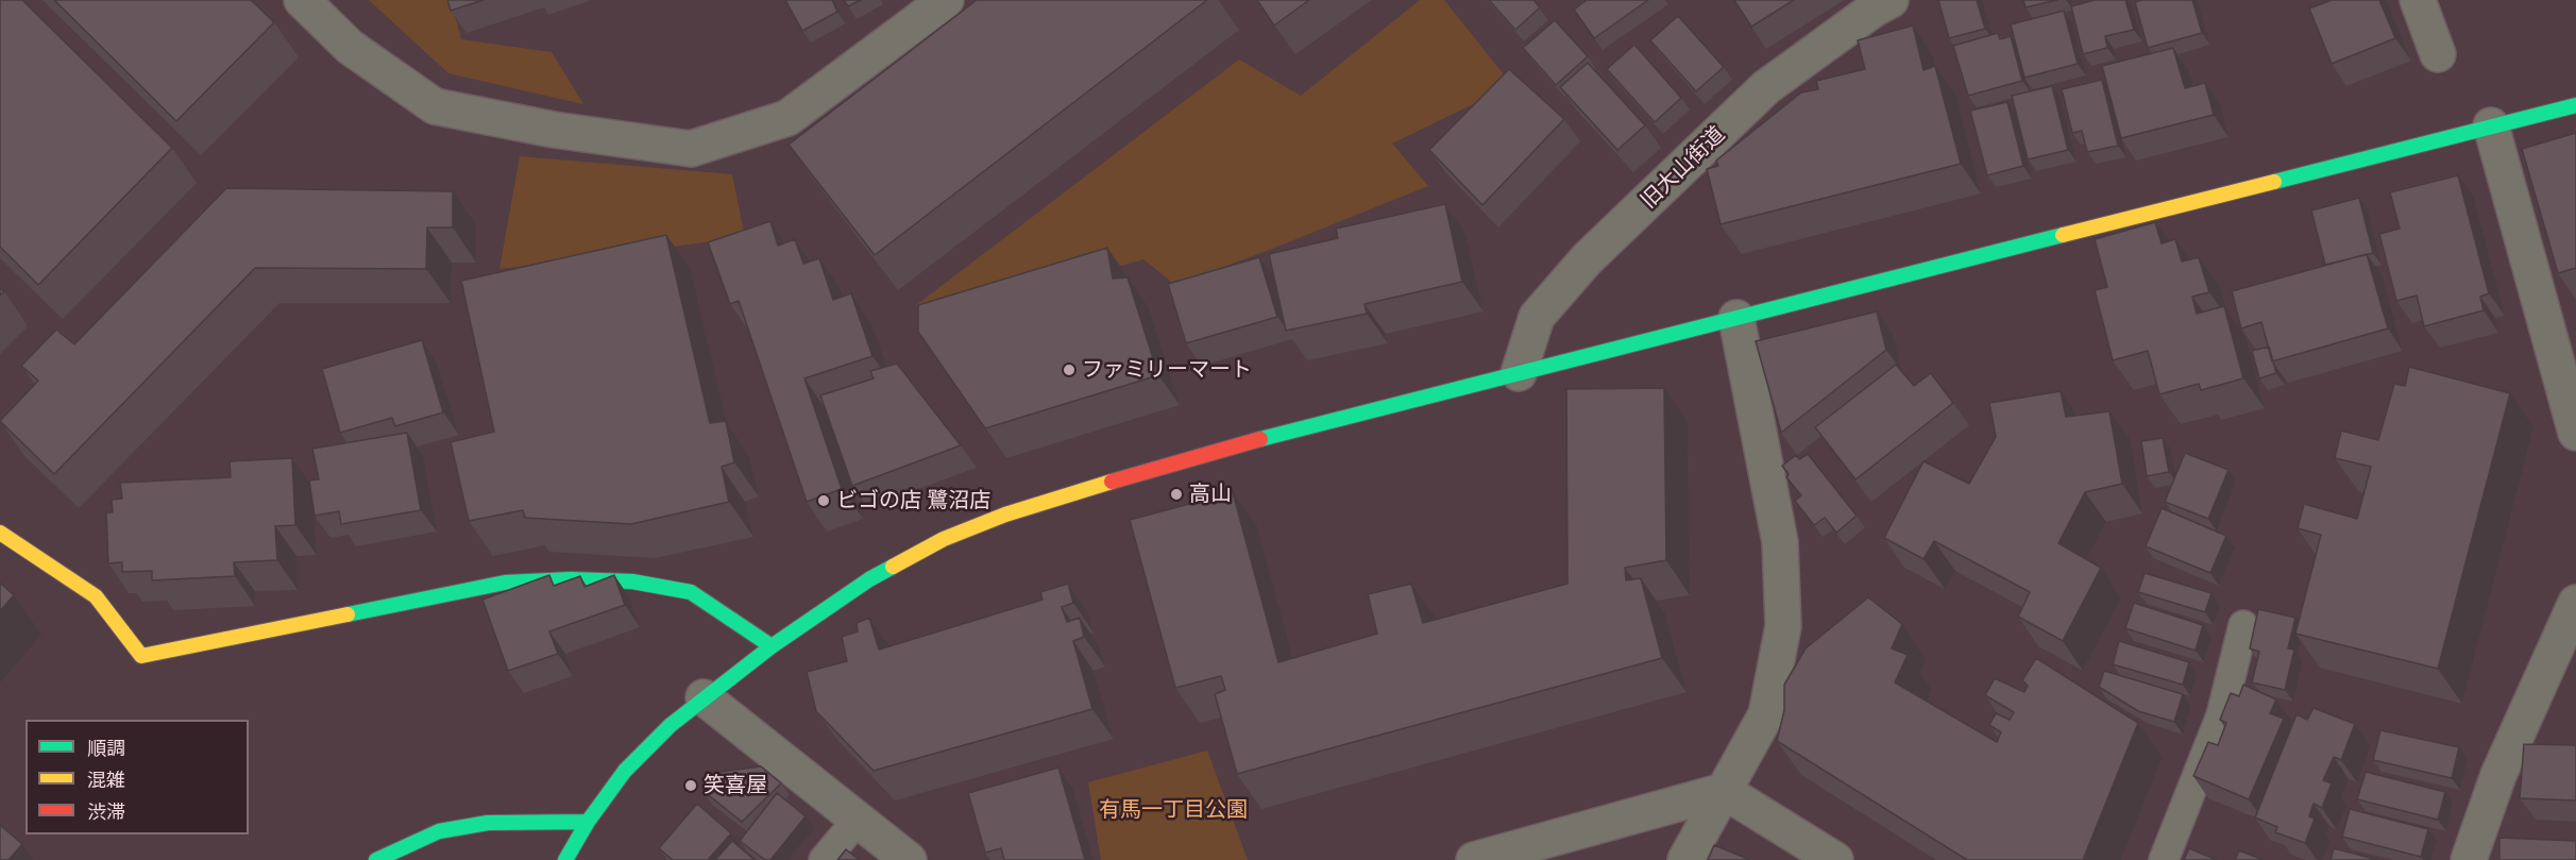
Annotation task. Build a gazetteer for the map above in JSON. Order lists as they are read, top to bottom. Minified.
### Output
{"streets":{"street":["旧大山街道"]},"parks":["有馬一丁目公園"],"places":["ファミリーマート","高山","ビゴの店 鷺沼店","笑喜屋"],"legend":["順調","混雑","渋滞"]}
